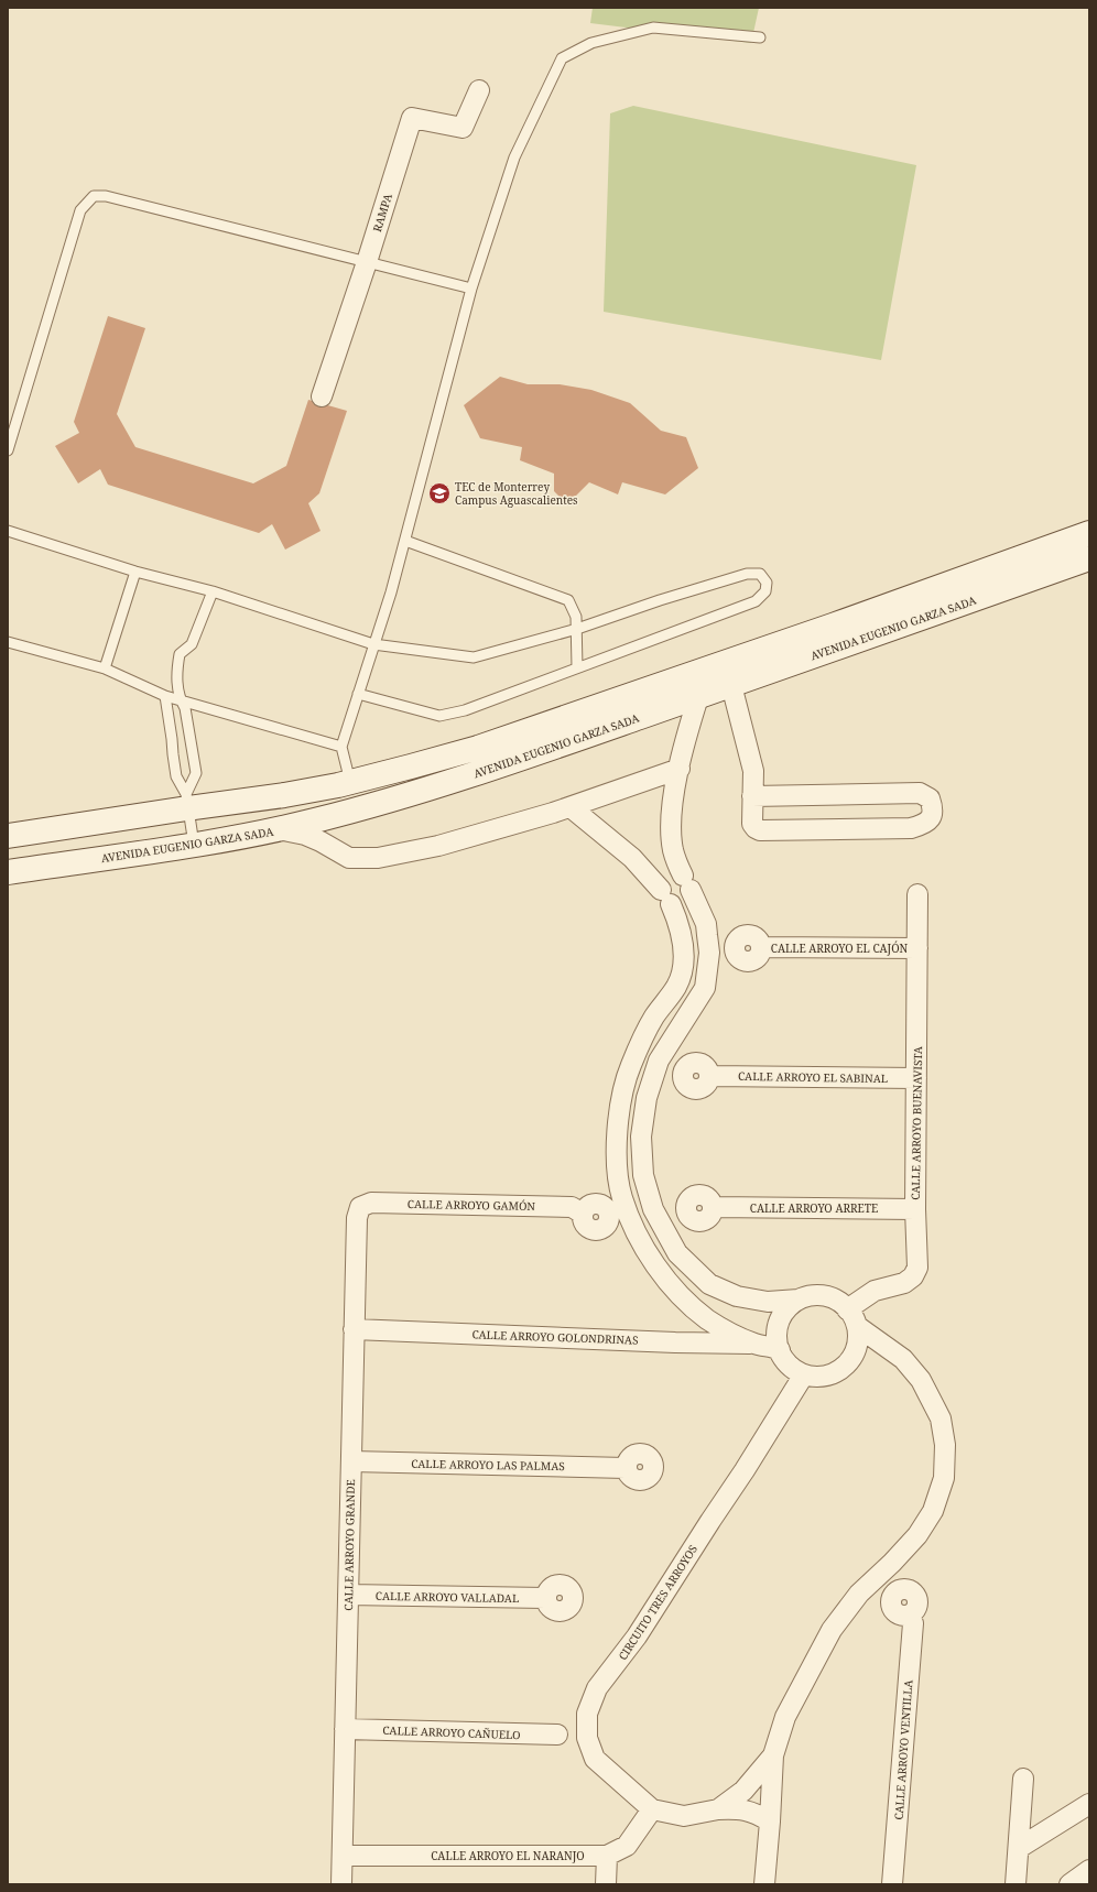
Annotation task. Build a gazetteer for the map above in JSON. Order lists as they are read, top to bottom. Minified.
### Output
{"streets":{"main road":["AVENIDA EUGENIO GARZA SADA"],"street":["RAMPA","CALLE ARROYO EL CAJÓN","CALLE ARROYO EL SABINAL","CALLE ARROYO BUENAVISTA","CALLE ARROYO GAMÓN","CALLE ARROYO ARRETE","CALLE ARROYO GOLONDRINAS","CALLE ARROYO LAS PALMAS","CALLE ARROYO GRANDE","CALLE ARROYO VALLADAL","CIRCUITO TRES ARROYOS","CALLE ARROYO CAÑUELO","CALLE ARROYO VENTILLA","CALLE ARROYO EL NARANJO"]},"crossings":[["AVENIDA EUGENIO GARZA SADA","CIRCUITO TRES ARROYOS"],["CALLE ARROYO EL CAJÓN","CALLE ARROYO BUENAVISTA"],["CALLE ARROYO EL SABINAL","CALLE ARROYO BUENAVISTA"],["CALLE ARROYO BUENAVISTA","CALLE ARROYO ARRETE"],["CALLE ARROYO BUENAVISTA","CIRCUITO TRES ARROYOS"],["CALLE ARROYO GAMÓN","CALLE ARROYO GRANDE"],["CALLE ARROYO GOLONDRINAS","CALLE ARROYO GRANDE"],["CALLE ARROYO LAS PALMAS","CALLE ARROYO GRANDE"],["CALLE ARROYO GRANDE","CALLE ARROYO VALLADAL"],["CALLE ARROYO GRANDE","CALLE ARROYO CAÑUELO"],["CALLE ARROYO GRANDE","CALLE ARROYO EL NARANJO"],["CIRCUITO TRES ARROYOS","CALLE ARROYO EL NARANJO"]],"places":{"school or university":["TEC de Monterrey Campus Aguascalientes"]}}
